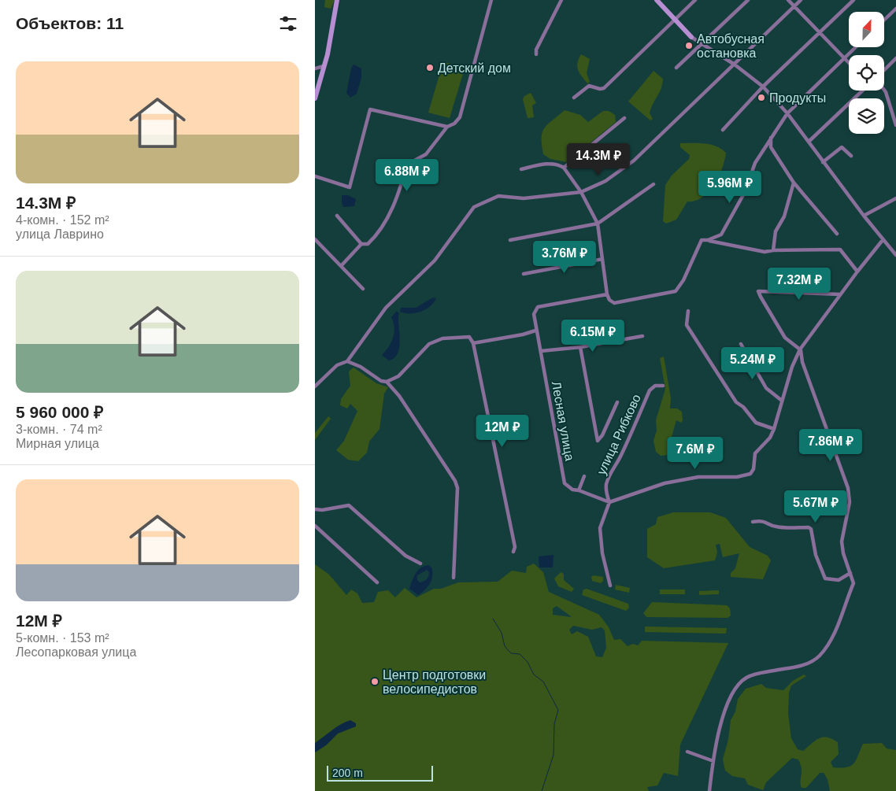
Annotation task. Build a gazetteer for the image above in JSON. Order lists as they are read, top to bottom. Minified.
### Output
{"streets":{"street":["Лесная улица","улица Рибково"]},"crossings":[["Лесная улица","улица Рибково"]],"places":["Автобусная остановка","Детский дом","Продукты","Центр подготовки велосипедистов"],"scale_bar":"200 m","north":"top","page":{"heading":"Объектов: 11","list":[{"name":"14.3M ₽","note":"4-комн. · 152 m² · улица Лаврино"},{"name":"5 960 000 ₽","note":"3-комн. · 74 m² · Мирная улица"},{"name":"12M ₽","note":"5-комн. · 153 m² · Лесопарковая улица"}],"price":["14.3M ₽","6.88M ₽","5.96M ₽","3.76M ₽","7.32M ₽","6.15M ₽","5.24M ₽","12M ₽","7.86M ₽","7.6M ₽","5.67M ₽"],"scale":"200 m"}}
